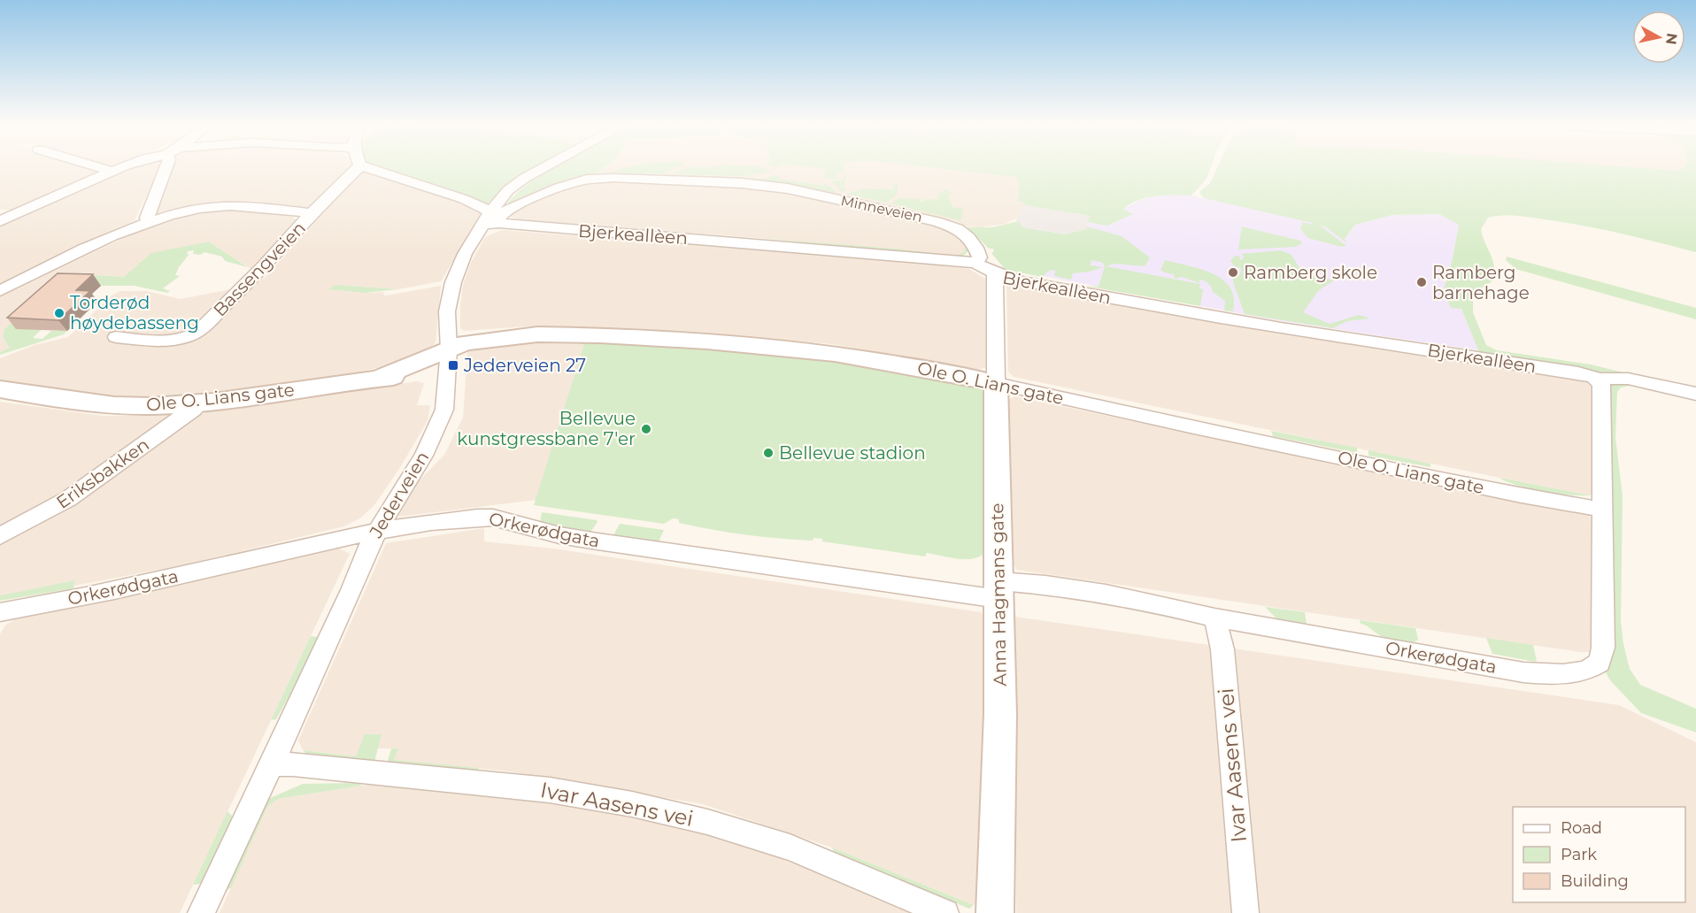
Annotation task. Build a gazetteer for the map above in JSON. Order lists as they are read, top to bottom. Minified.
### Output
{"streets":{"street":["Minneveien","Bjerkeallèen","Bassengveien","Ole O. Lians gate","Eriksbakken","Jederveien","Orkerødgata","Anna Hagmans gate","Ivar Aasens vei"]},"crossings":[["Minneveien","Bjerkeallèen"],["Minneveien","Jederveien"],["Bjerkeallèen","Jederveien"],["Bjerkeallèen","Orkerødgata"],["Bjerkeallèen","Anna Hagmans gate"],["Ole O. Lians gate","Eriksbakken"],["Ole O. Lians gate","Jederveien"],["Ole O. Lians gate","Orkerødgata"],["Ole O. Lians gate","Anna Hagmans gate"],["Jederveien","Orkerødgata"],["Jederveien","Ivar Aasens vei"],["Orkerødgata","Anna Hagmans gate"],["Orkerødgata","Ivar Aasens vei"]],"places":{"other":["Ramberg skole","Ramberg barnehage","Torderød høydebasseng","Bellevue kunstgressbane 7'er","Bellevue stadion"],"transit":["Jederveien 27"]},"legend":["Road","Park","Building"],"north":"right"}
